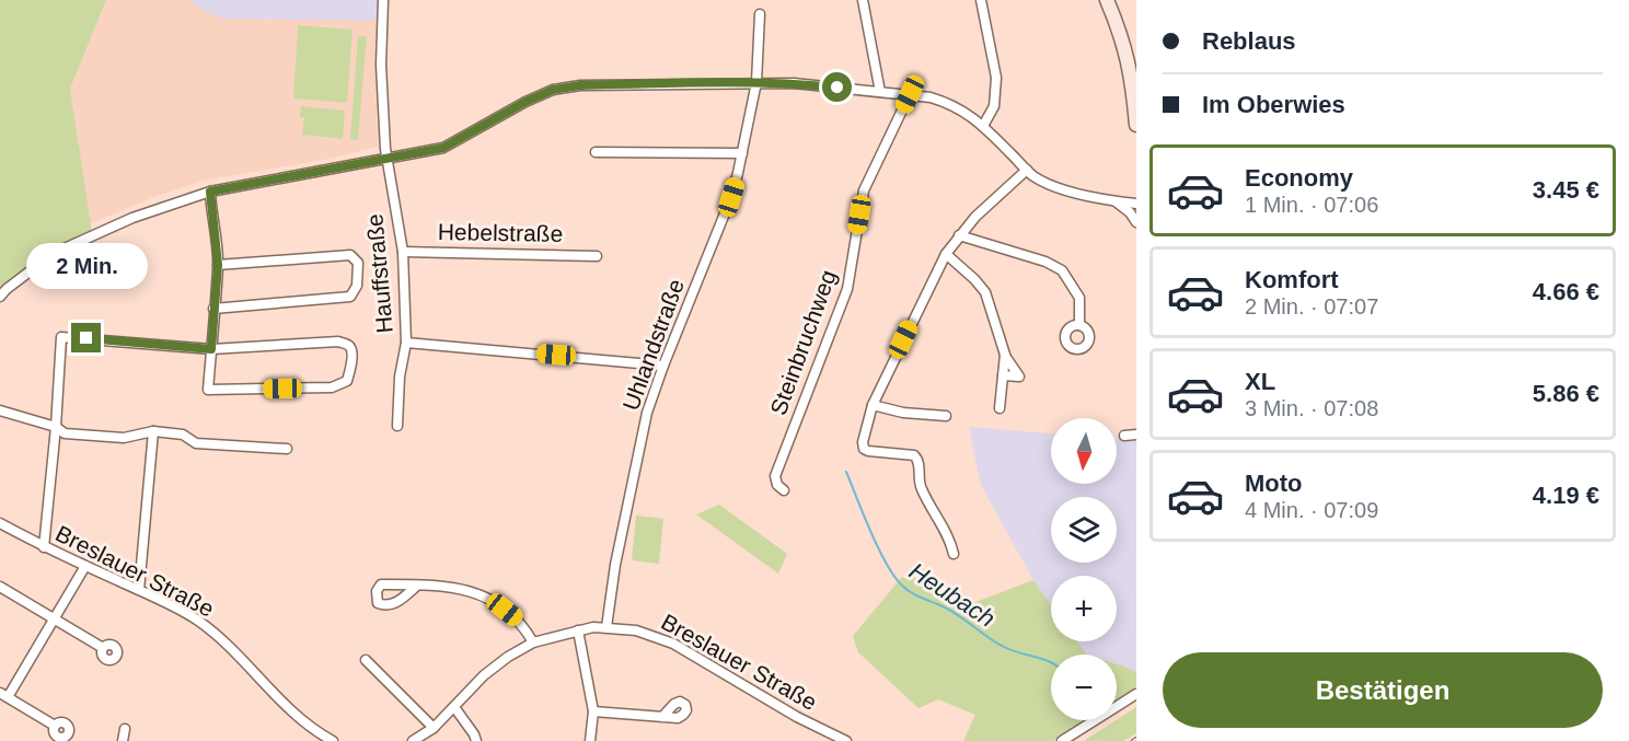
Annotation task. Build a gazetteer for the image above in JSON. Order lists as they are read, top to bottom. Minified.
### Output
{"streets":{"street":["Hebelstraße","Hauffstraße","Steinbruchweg","Uhlandstraße","Breslauer Straße"]},"crossings":[["Hebelstraße","Hauffstraße"],["Uhlandstraße","Breslauer Straße"]],"water":["Heubach"],"north":"bottom","page":{"banner":["Reblaus","Im Oberwies"],"list":[{"name":"Economy","note":"1 Min. · 07:06","value":"3.45 €"},{"name":"Komfort","note":"2 Min. · 07:07","value":"4.66 €"},{"name":"XL","note":"3 Min. · 07:08","value":"5.86 €"},{"name":"Moto","note":"4 Min. · 07:09","value":"4.19 €"}],"bubble":"2 Min.","map_buttons":["+","−"],"buttons":"Bestätigen"}}
